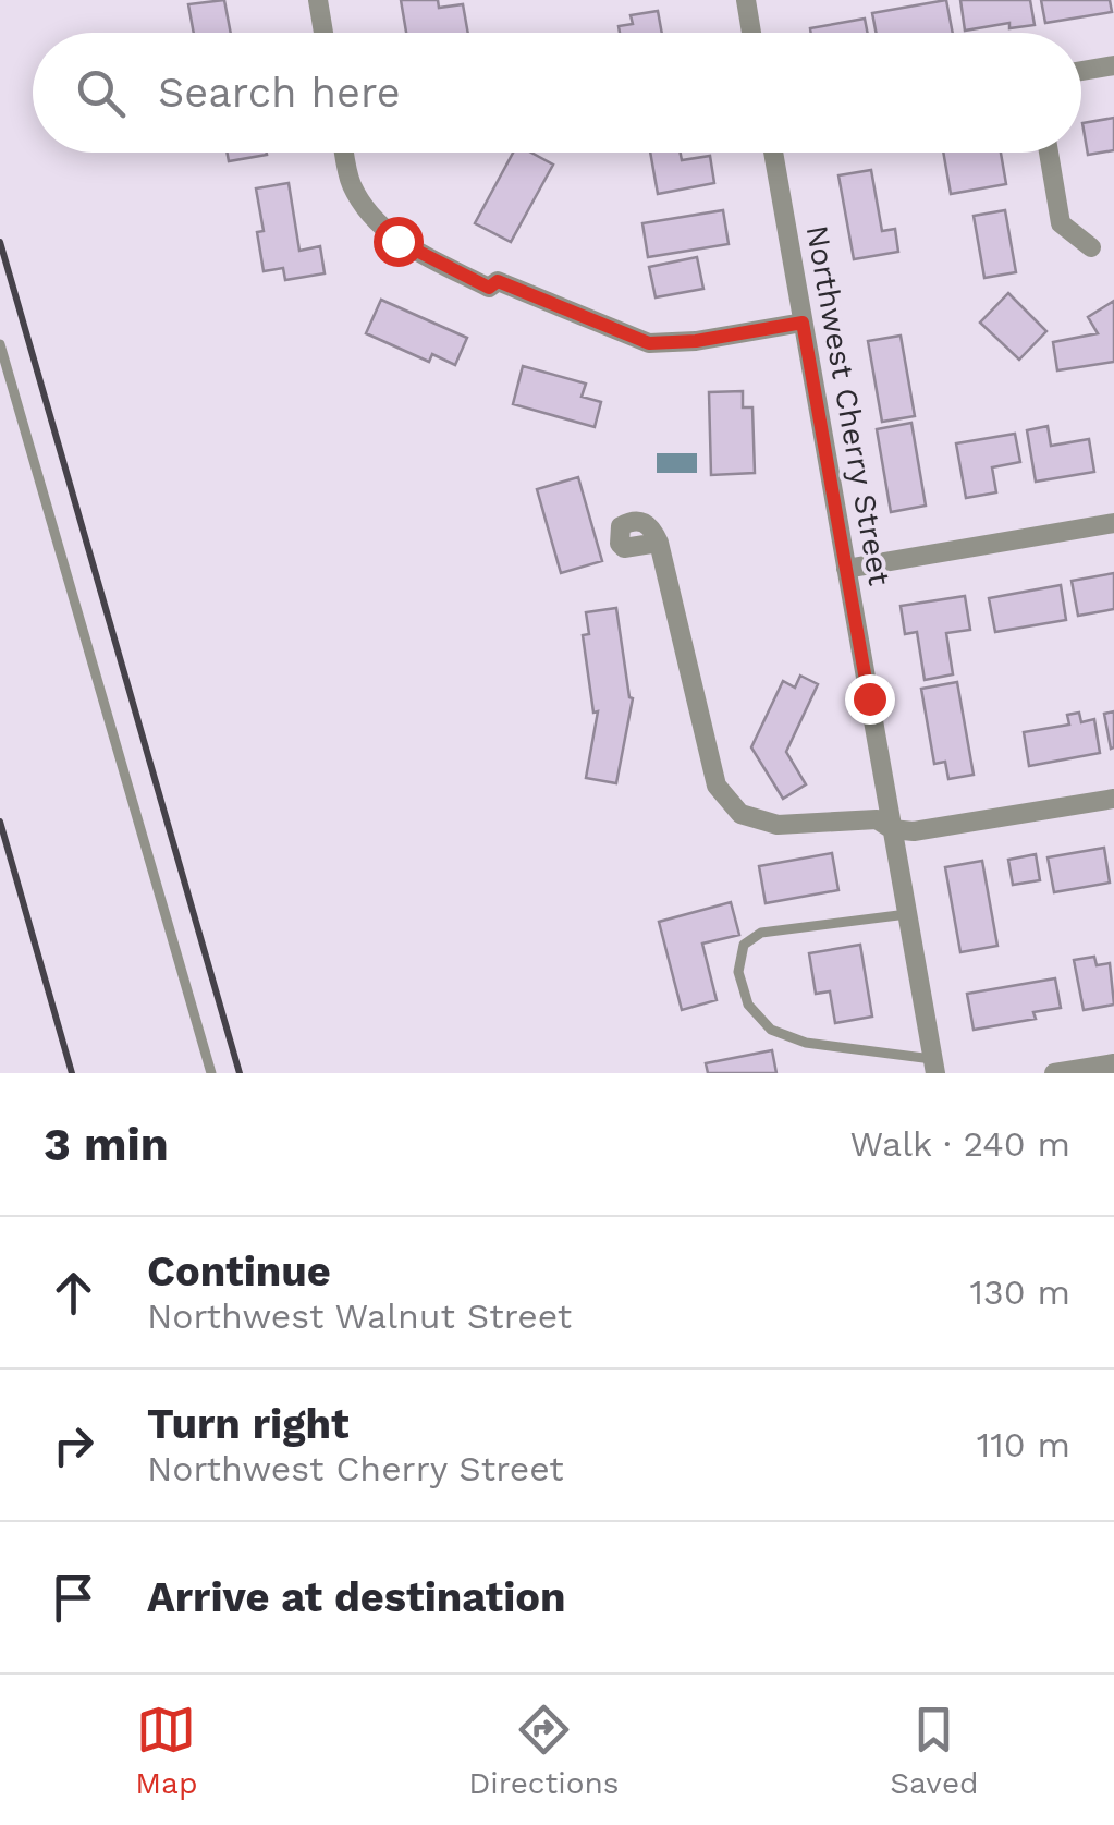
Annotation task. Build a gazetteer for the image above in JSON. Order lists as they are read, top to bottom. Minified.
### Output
{"streets":{"street":["Northwest Cherry Street"]},"page":{"search":"Search here","heading":["3 min","Walk · 240 m"],"list":[["Continue","Northwest Walnut Street","130 m"],["Turn right","Northwest Cherry Street","110 m"],"Arrive at destination"],"nav":["Map","Directions","Saved"]}}
